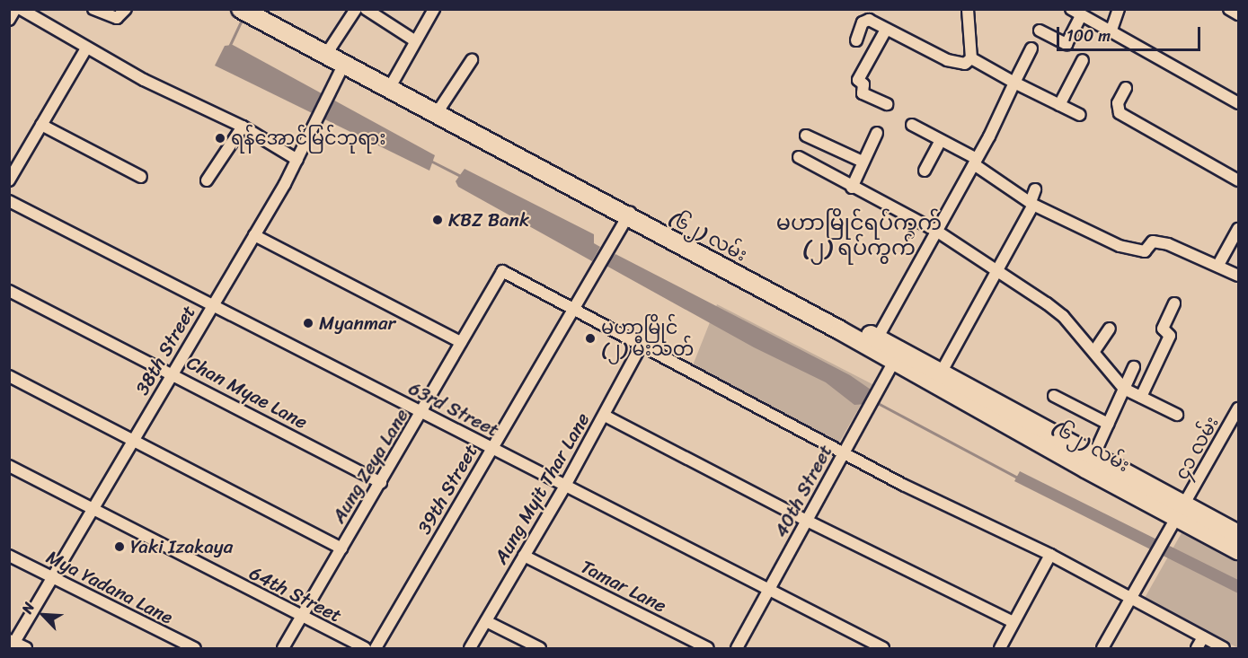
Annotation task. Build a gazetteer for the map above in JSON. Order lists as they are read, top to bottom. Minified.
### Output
{"streets":{"main road":["(၆၂) လမ်း"],"street":["38th Street","Chan Myae Lane","63rd Street","၄၁ လမ်း","Aung Zeya Lane","Aung Myit Thar Lane","39th Street","40th Street","Tamar Lane","Mya Yadana Lane","64th Street"]},"crossings":[["(၆၂) လမ်း","38th Street"],["(၆၂) လမ်း","၄၁ လမ်း"],["(၆၂) လမ်း","39th Street"],["(၆၂) လမ်း","40th Street"],["38th Street","Chan Myae Lane"],["38th Street","63rd Street"],["38th Street","Mya Yadana Lane"],["38th Street","64th Street"],["Chan Myae Lane","Aung Zeya Lane"],["63rd Street","Aung Zeya Lane"],["63rd Street","Aung Myit Thar Lane"],["63rd Street","39th Street"],["63rd Street","40th Street"],["Aung Zeya Lane","39th Street"],["Aung Zeya Lane","64th Street"],["Aung Myit Thar Lane","Tamar Lane"]],"districts":["မဟာမြိုင်ရပ်ကွက် (၂) ရပ်ကွက်"],"places":["ရန်အောင်မြင်ဘုရား","KBZ Bank","Myanmar","မဟာမြိုင် (၂) မီးသတ်","Yaki Izakaya"],"scale_bar":"100 m","north":"top left"}
